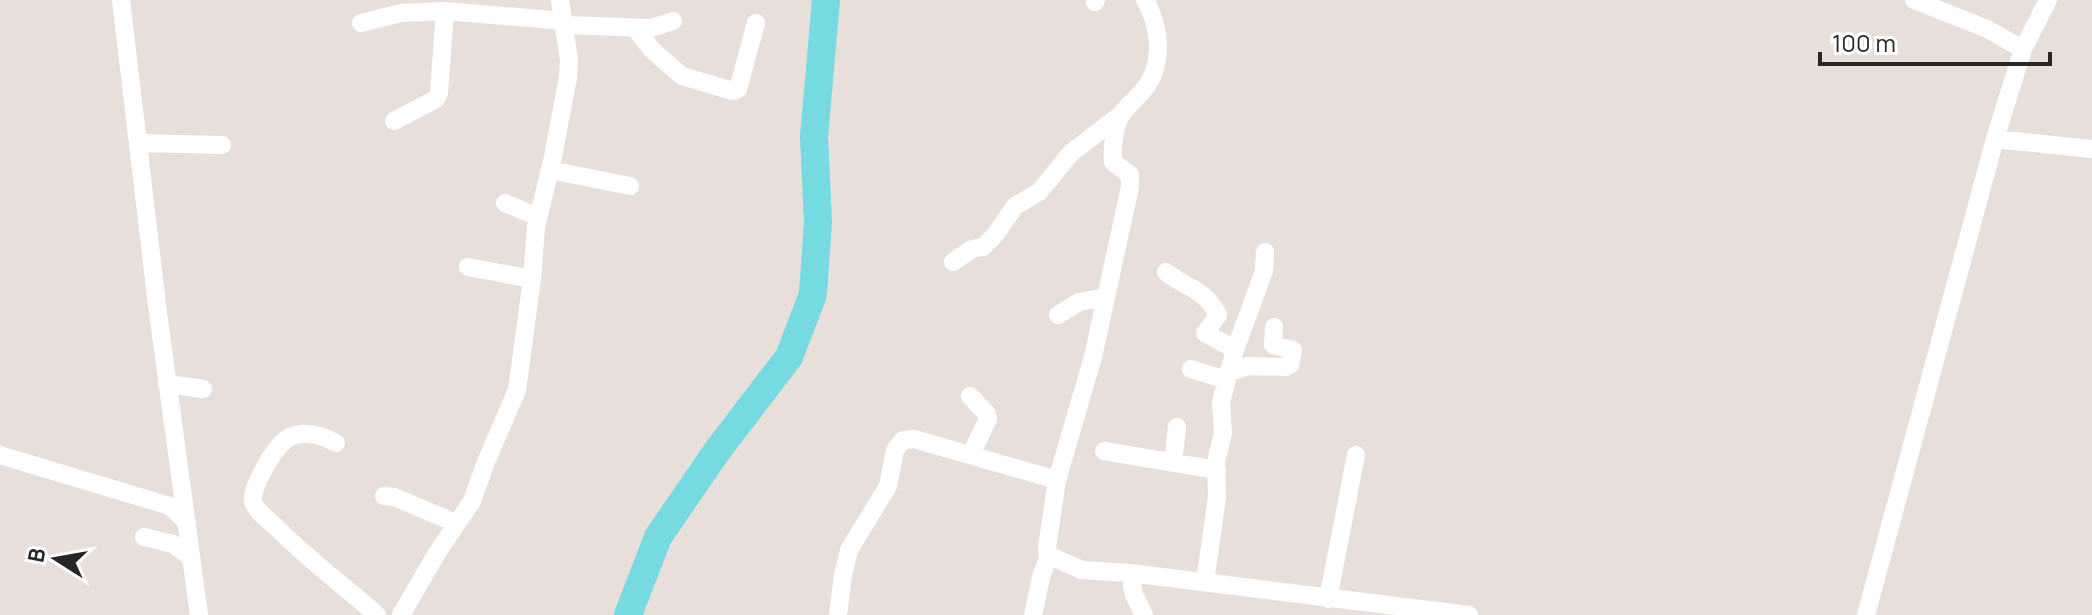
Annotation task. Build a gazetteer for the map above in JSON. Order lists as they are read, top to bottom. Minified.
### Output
{"scale_bar":"100 m","north":"left"}
